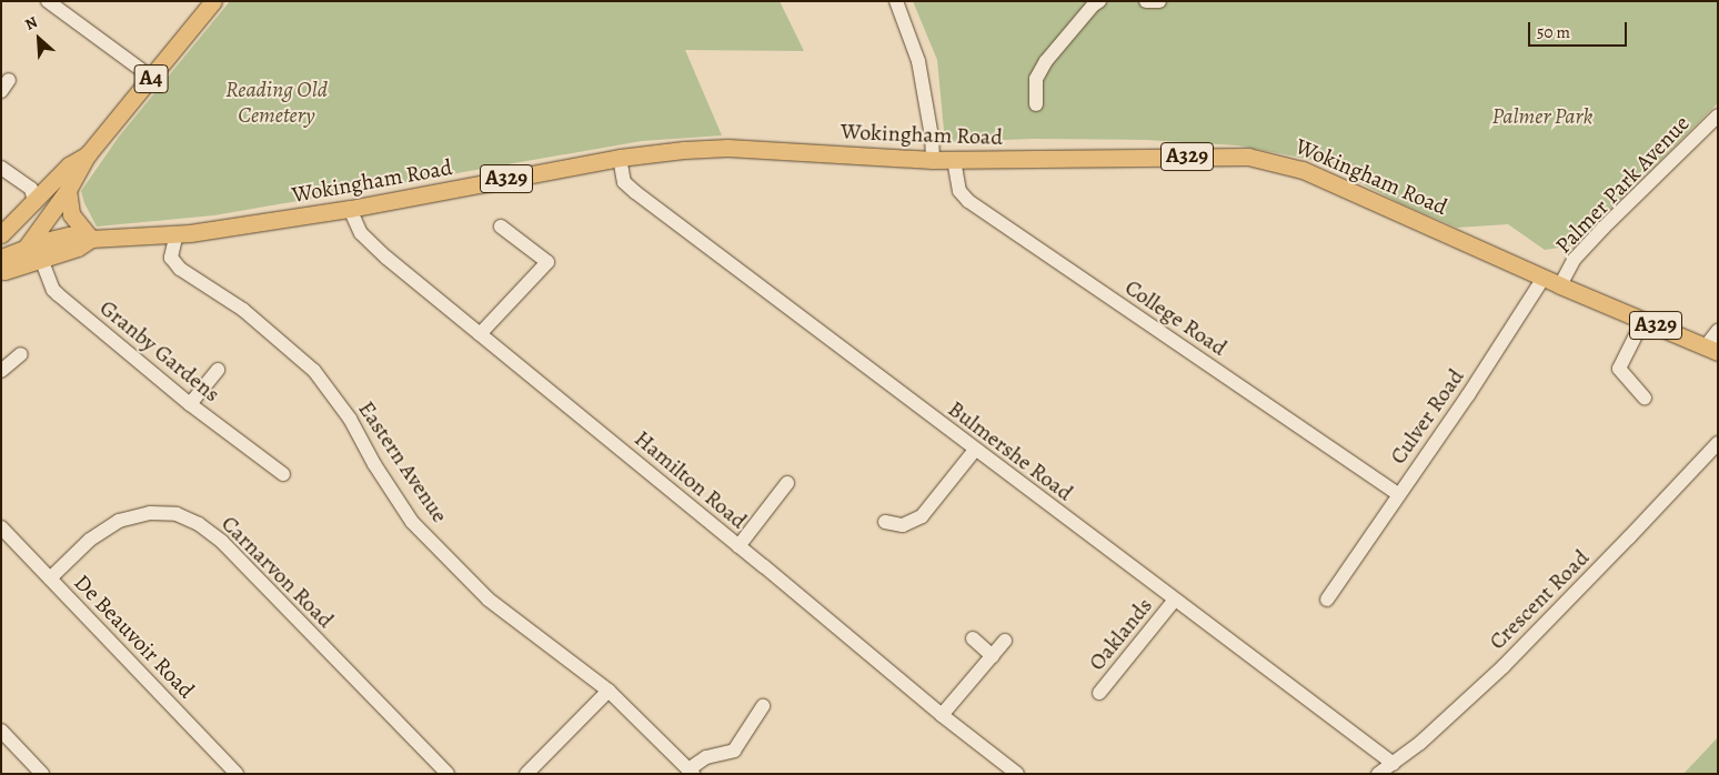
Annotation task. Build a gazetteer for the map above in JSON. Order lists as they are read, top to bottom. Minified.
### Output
{"streets":{"main road":["A4","Wokingham Road","A329"],"street":["Palmer Park Avenue","College Road","Granby Gardens","Culver Road","Bulmershe Road","Eastern Avenue","Hamilton Road","Carnarvon Road","Crescent Road","Oaklands","De Beauvoir Road"]},"crossings":[["A4","Wokingham Road"],["A4","A329"],["A4","Granby Gardens"],["Wokingham Road","A329"],["Wokingham Road","Palmer Park Avenue"],["Wokingham Road","College Road"],["Wokingham Road","Granby Gardens"],["Wokingham Road","Culver Road"],["Wokingham Road","Bulmershe Road"],["Wokingham Road","Eastern Avenue"],["Wokingham Road","Hamilton Road"],["A329","Granby Gardens"],["College Road","Culver Road"],["Bulmershe Road","Crescent Road"],["Bulmershe Road","Oaklands"],["Carnarvon Road","De Beauvoir Road"]],"parks":["Reading Old Cemetery","Palmer Park"],"scale_bar":"50 m","north":"top left"}
